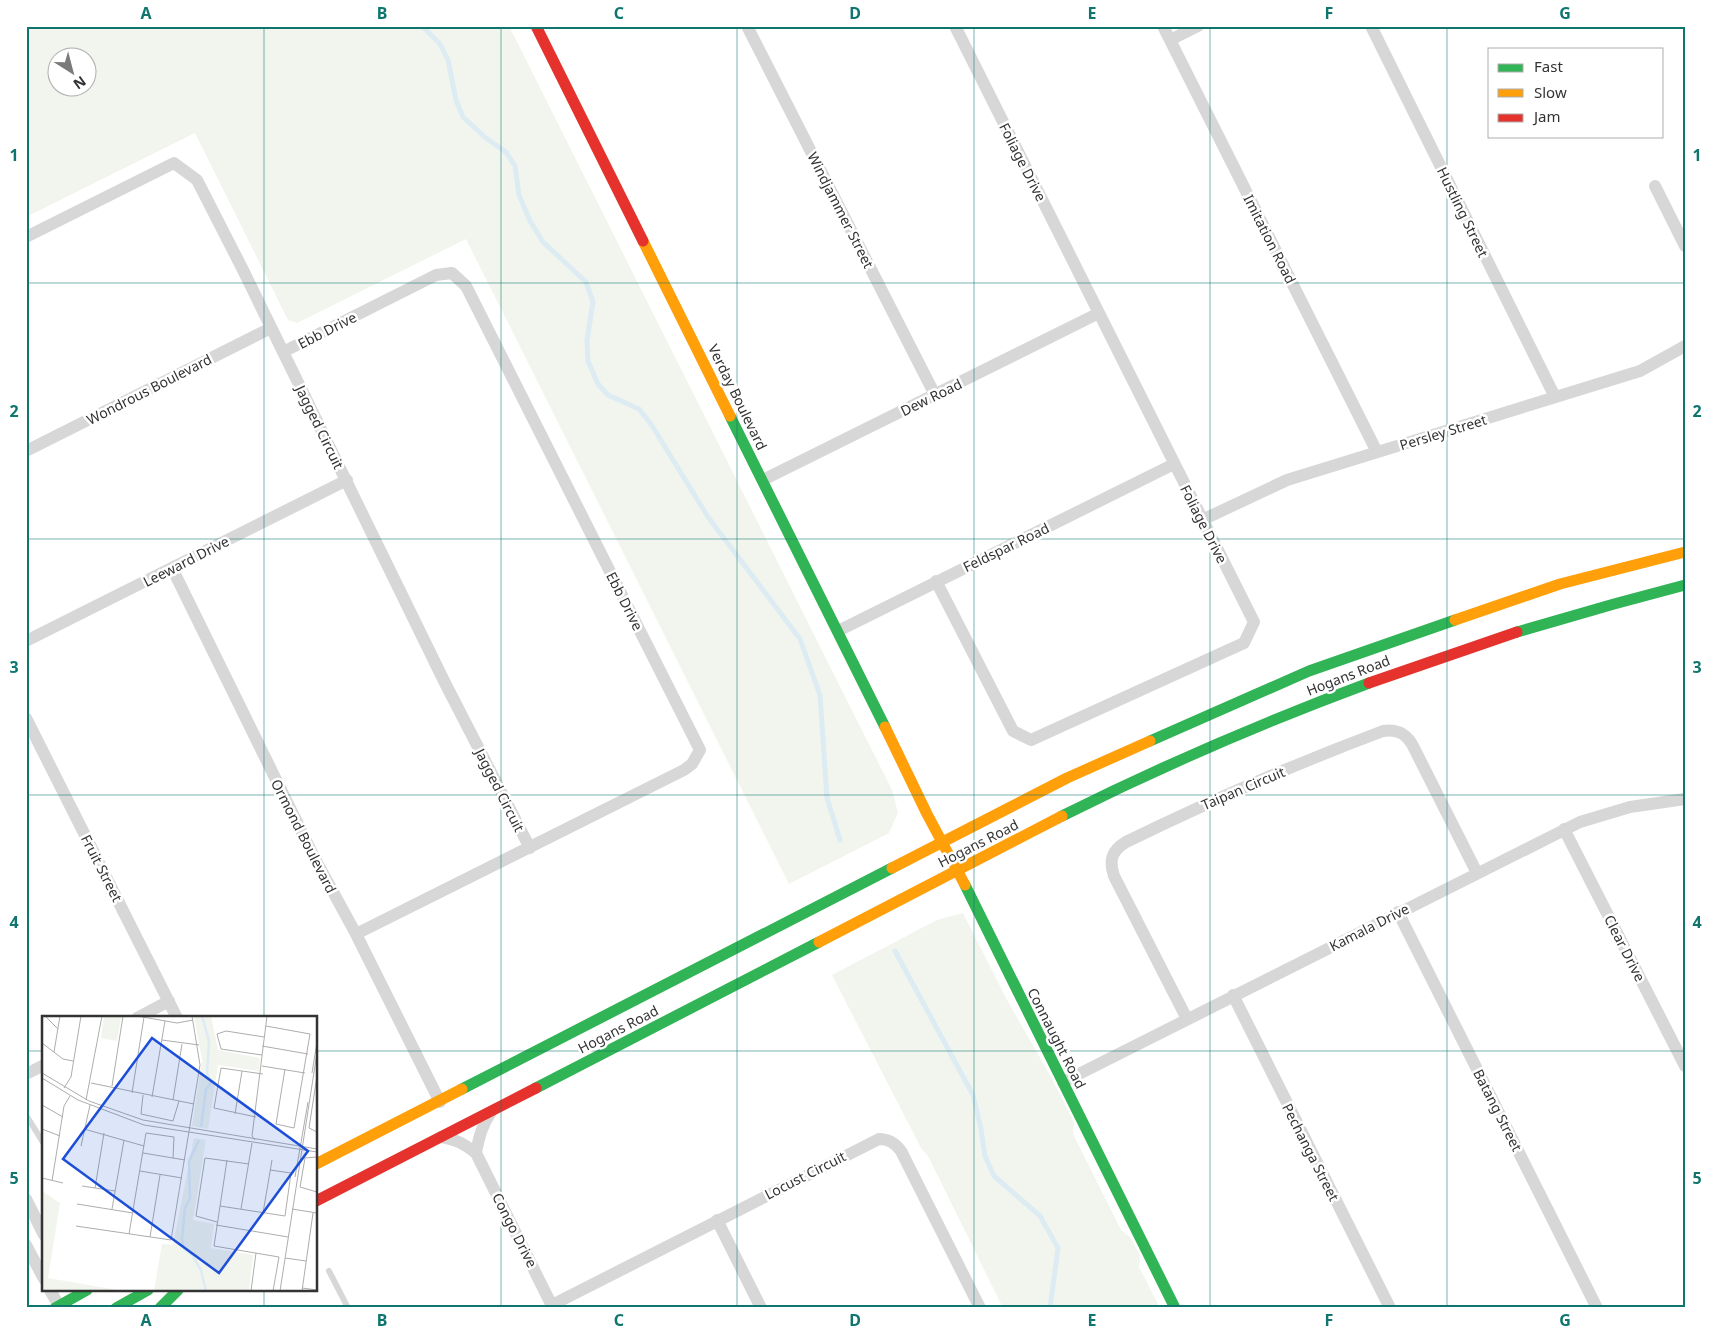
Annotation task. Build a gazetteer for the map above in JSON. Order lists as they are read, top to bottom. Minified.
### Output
{"streets":{"street":["Foliage Drive","Windjammer Street","Hustling Street","Imitation Road","Ebb Drive","Wondrous Boulevard","Verday Boulevard","Dew Road","Jagged Circuit","Persley Street","Feldspar Road","Leeward Drive","Hogans Road","Taipan Circuit","Ormond Boulevard","Fruit Street","Kamala Drive","Clear Drive","Connaught Road","Batang Street","Pechanga Street","Locust Circuit","Congo Drive"]},"crossings":[["Foliage Drive","Dew Road"],["Foliage Drive","Persley Street"],["Foliage Drive","Feldspar Road"],["Windjammer Street","Dew Road"],["Hustling Street","Persley Street"],["Imitation Road","Persley Street"],["Ebb Drive","Jagged Circuit"],["Ebb Drive","Ormond Boulevard"],["Wondrous Boulevard","Jagged Circuit"],["Verday Boulevard","Dew Road"],["Verday Boulevard","Feldspar Road"],["Verday Boulevard","Connaught Road"],["Jagged Circuit","Leeward Drive"],["Leeward Drive","Ormond Boulevard"],["Hogans Road","Ormond Boulevard"],["Hogans Road","Connaught Road"],["Hogans Road","Congo Drive"],["Taipan Circuit","Kamala Drive"],["Kamala Drive","Clear Drive"],["Kamala Drive","Connaught Road"],["Kamala Drive","Batang Street"],["Kamala Drive","Pechanga Street"],["Locust Circuit","Congo Drive"]],"legend":["Fast","Slow","Jam"],"north":"bottom right","grid":{"columns":["A","B","C","D","E","F","G"],"rows":["1","2","3","4","5"]}}
